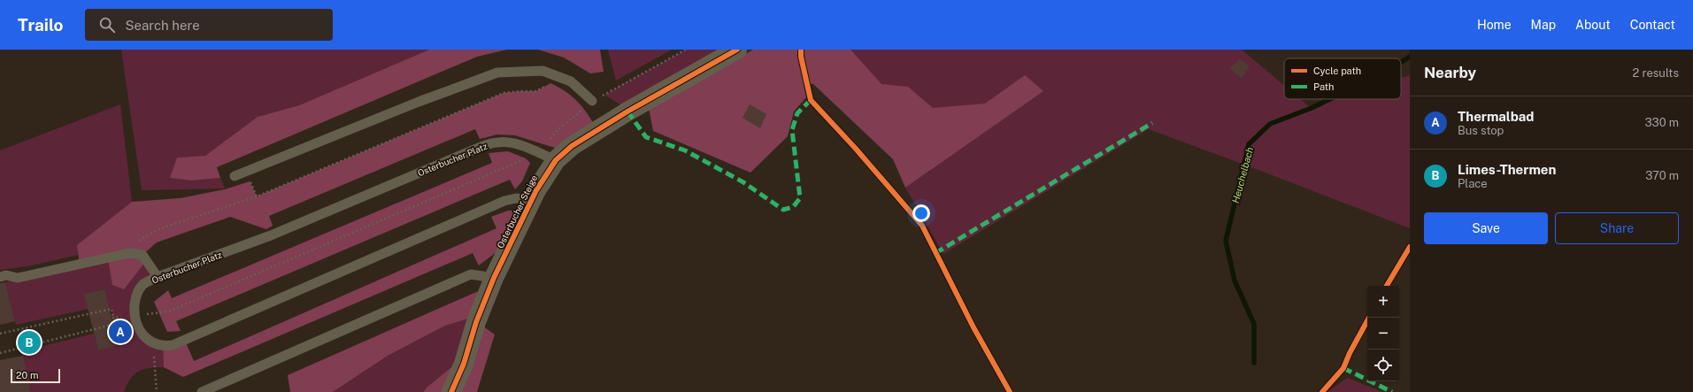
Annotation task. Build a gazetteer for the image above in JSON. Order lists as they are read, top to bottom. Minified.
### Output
{"streets":{"street":["Osterbucher Steige"],"lane":["Osterbucher Platz"]},"crossings":[["Osterbucher Platz","Osterbucher Steige"]],"water":["Heuchelbach"],"legend":["Cycle path","Path"],"scale_bar":"20 m","page":{"header":"Trailo","search":"Search here","nav":["Home","Map","About","Contact"],"heading":["Nearby","2 results"],"list":[{"mark":"A","name":"Thermalbad","note":"Bus stop","value":"330 m"},{"mark":"B","name":"Limes-Thermen","note":"Place","value":"370 m"}],"buttons":["Save","Share"],"map_buttons":["+","−"],"pins":["A","B"],"scale":"20 m"}}
